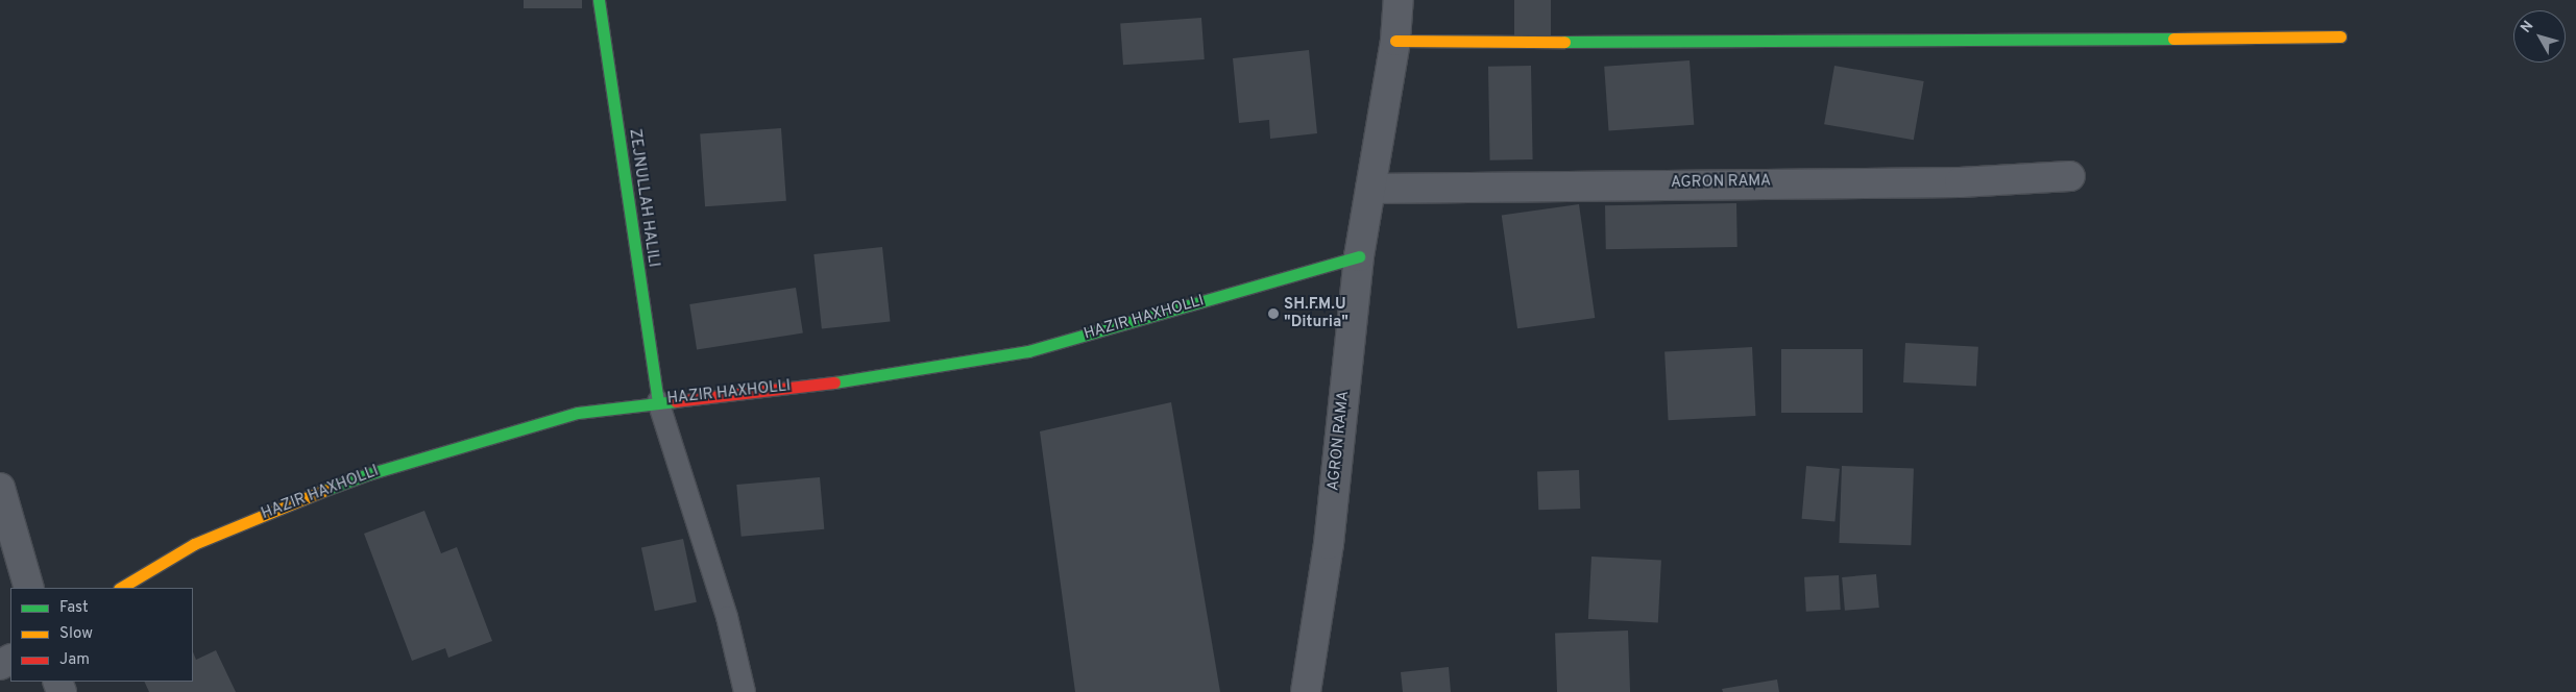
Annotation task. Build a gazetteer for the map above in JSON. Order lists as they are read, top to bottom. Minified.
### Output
{"streets":{"street":["AGRON RAMA","ZEJNULLAH HALILI","HAZIR HAXHOLLI"]},"crossings":[["AGRON RAMA","HAZIR HAXHOLLI"],["ZEJNULLAH HALILI","HAZIR HAXHOLLI"]],"places":["SH.F.M.U \"Dituria\""],"legend":["Fast","Slow","Jam"],"north":"top left"}
